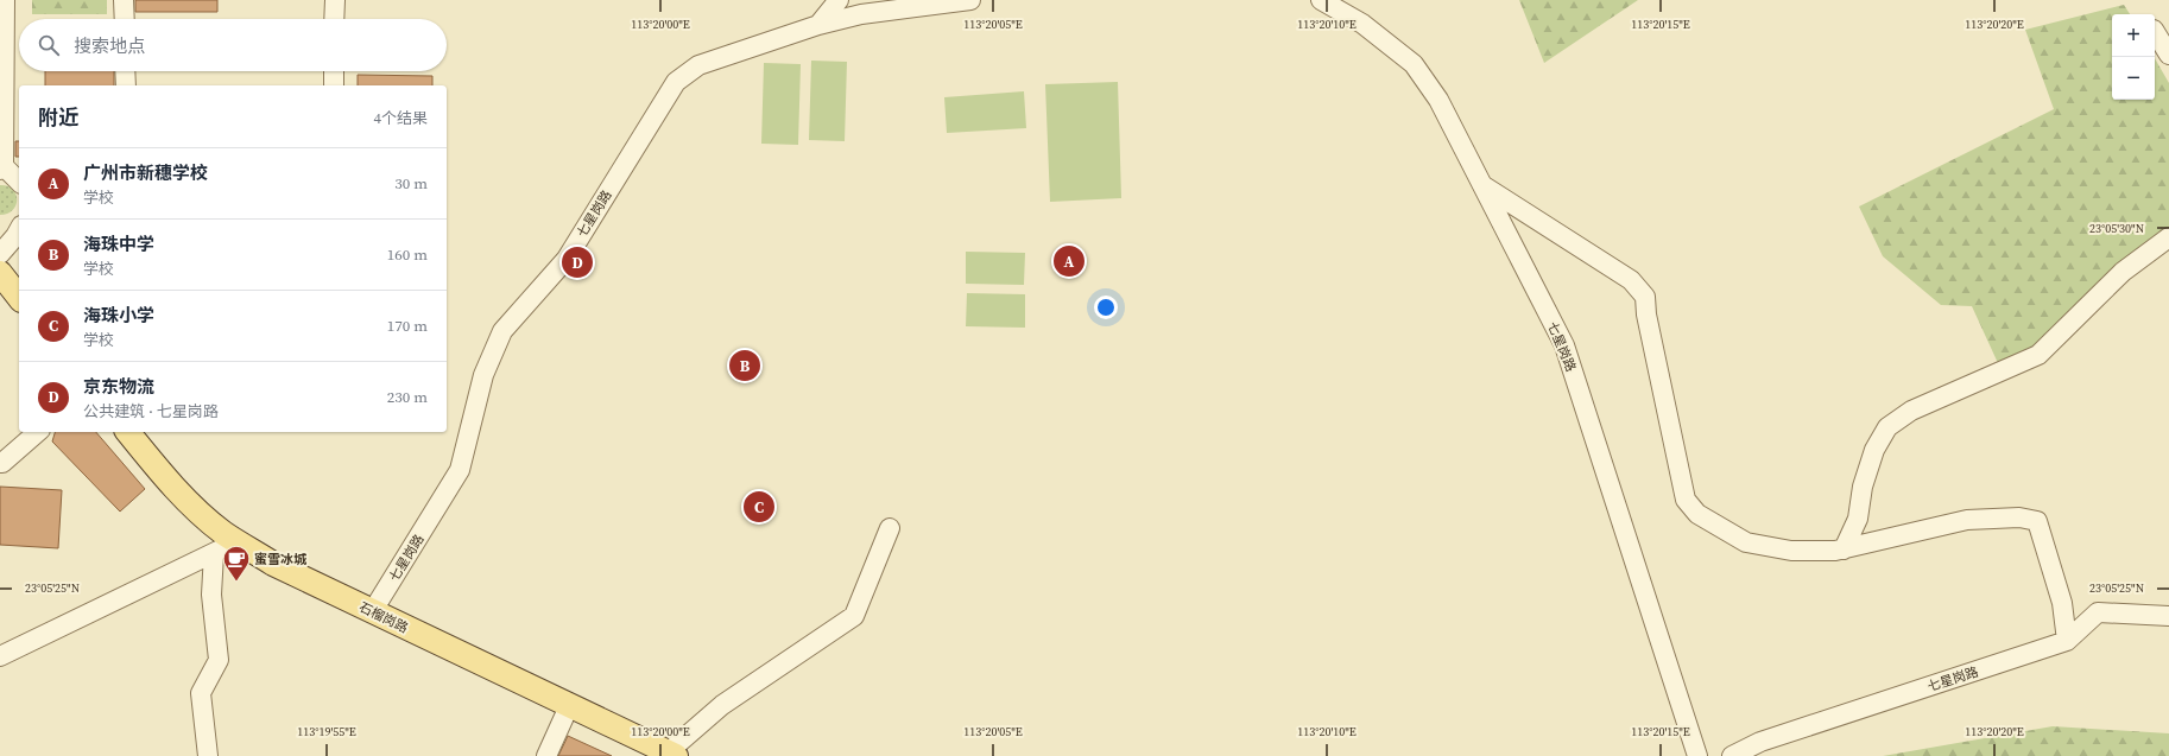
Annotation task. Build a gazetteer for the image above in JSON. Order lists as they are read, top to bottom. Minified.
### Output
{"streets":{"main road":["石榴岗路"],"street":["七星岗路"]},"crossings":[["七星岗路","石榴岗路"]],"places":{"cafe":["蜜雪冰城"]},"page":{"map_buttons":["+","−"],"search":"搜索地点","heading":["附近","4个结果"],"list":[{"mark":"A","name":"广州市新穗学校","note":"学校","value":"30 m"},{"mark":"B","name":"海珠中学","note":"学校","value":"160 m"},{"mark":"C","name":"海珠小学","note":"学校","value":"170 m"},{"mark":"D","name":"京东物流","note":"公共建筑 · 七星岗路","value":"230 m"}],"pins":["A","D","B","C"]},"coordinates":["113°20'00\"E","113°20'05\"E","113°20'10\"E","113°20'15\"E","113°20'20\"E","23°05'30\"N","23°05'25\"N","113°19'55\"E"]}
